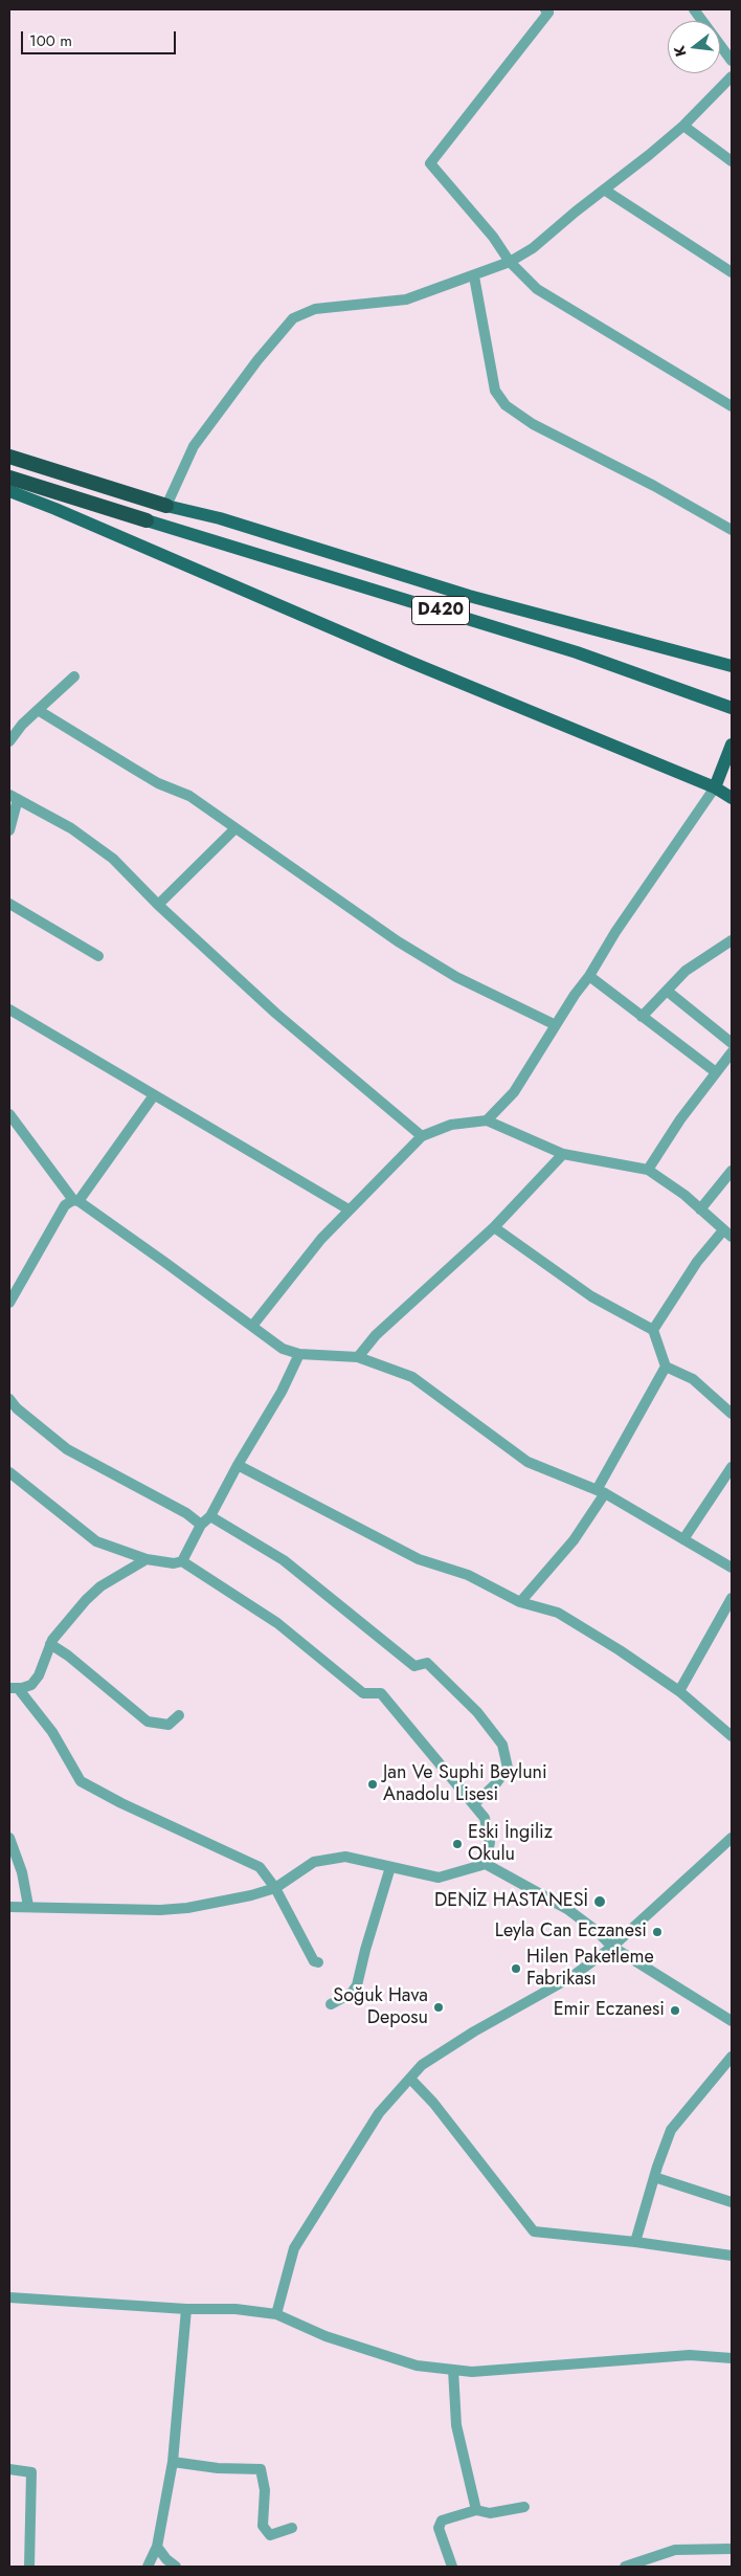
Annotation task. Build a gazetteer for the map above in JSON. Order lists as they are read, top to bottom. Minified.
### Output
{"streets":{"highway":["D420"]},"places":["Jan Ve Suphi Beyluni Anadolu Lisesi","Eski İngiliz Okulu","DENİZ HASTANESİ","Leyla Can Eczanesi","Hilen Paketleme Fabrikası","Soğuk Hava Deposu","Emir Eczanesi"],"scale_bar":"100 m","north":"left"}
